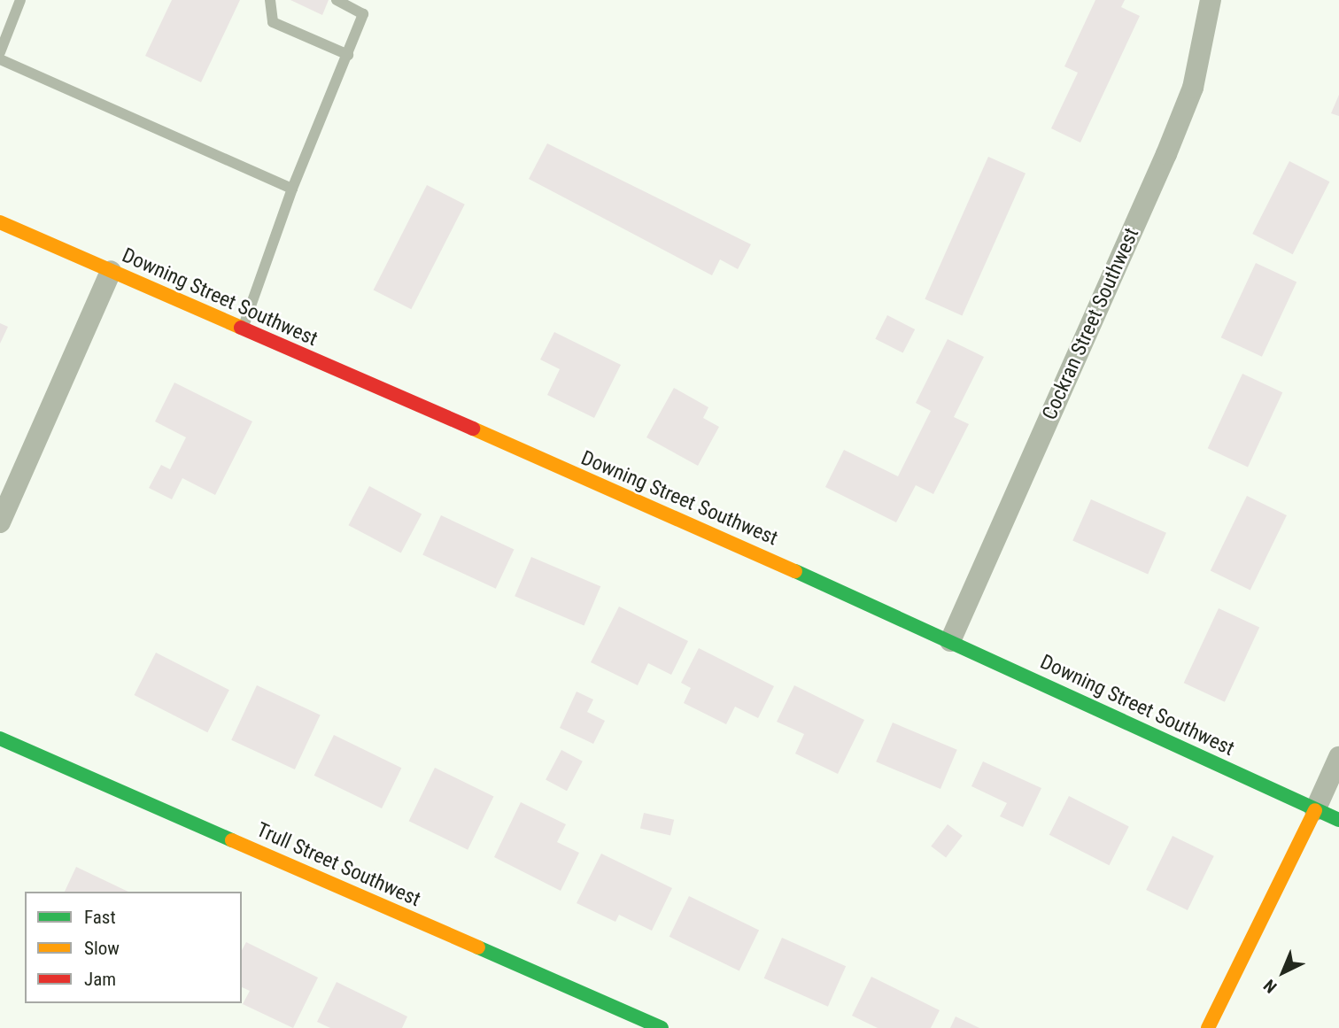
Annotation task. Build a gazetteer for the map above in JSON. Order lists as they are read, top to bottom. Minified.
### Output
{"streets":{"street":["Downing Street Southwest","Cockran Street Southwest","Trull Street Southwest"]},"crossings":[["Downing Street Southwest","Cockran Street Southwest"]],"legend":["Fast","Slow","Jam"],"north":"bottom left"}
